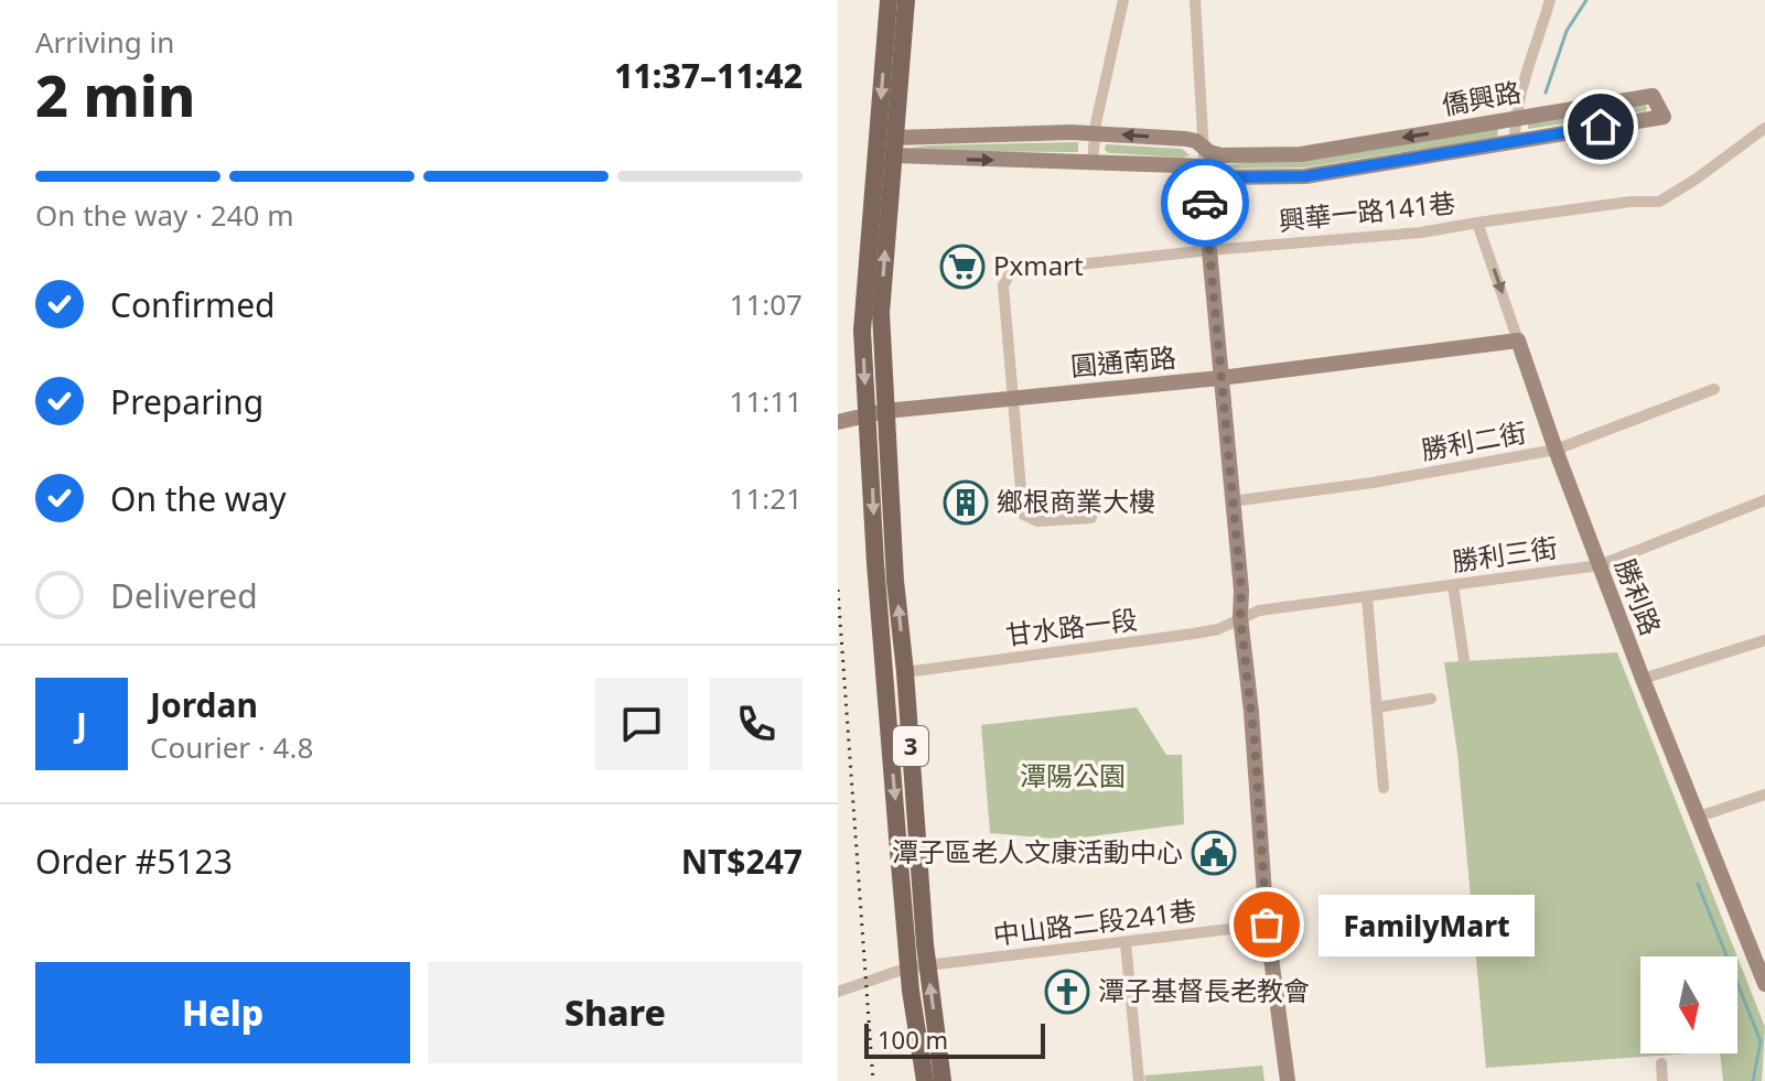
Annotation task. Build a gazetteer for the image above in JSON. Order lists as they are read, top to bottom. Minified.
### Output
{"streets":{"main road":["3"],"street":["僑興路","興華一路141巷","圓通南路","勝利二街","勝利三街","勝利路","甘水路一段","中山路二段241巷"]},"crossings":[["僑興路","3"],["興華一路141巷","圓通南路"],["興華一路141巷","勝利路"],["圓通南路","勝利路"],["圓通南路","3"],["勝利二街","勝利路"],["勝利三街","勝利路"],["勝利三街","甘水路一段"],["甘水路一段","3"],["3","中山路二段241巷"]],"parks":["潭陽公園"],"places":{"supermarket":["Pxmart"],"building":["鄉根商業大樓"],"public building":["潭子區老人文康活動中心"],"other":["FamilyMart"],"church":["潭子基督長老教會"]},"scale_bar":"100 m","north":"bottom","page":{"heading":["2 min","Arriving in","11:37–11:42"],"panel":["Jordan","Courier · 4.8","Order #5123","NT$247"],"bar":"On the way · 240 m","list":[["Confirmed","11:07"],["Preparing","11:11"],["On the way","11:21"],"Delivered"],"round":"J","bubble":"FamilyMart","buttons":["Help","Share"],"scale":"100 m"}}
